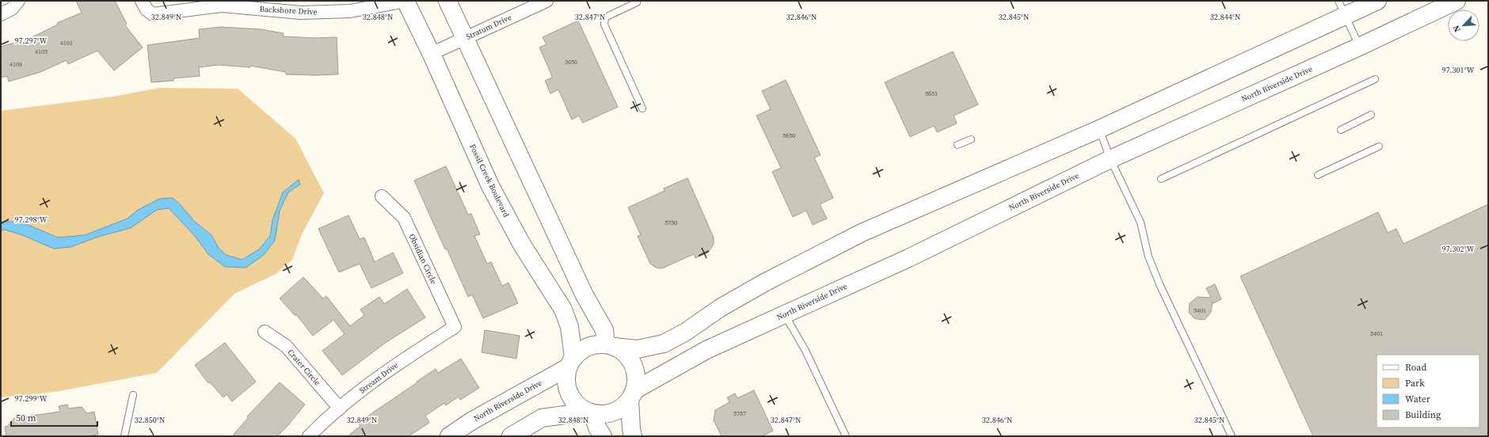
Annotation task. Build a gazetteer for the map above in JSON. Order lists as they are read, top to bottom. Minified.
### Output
{"streets":{"main road":["North Riverside Drive","Fossil Creek Boulevard"],"street":["Backshore Drive","Stratum Drive","Obsidian Circle","Crater Circle","Stream Drive"]},"crossings":[["Backshore Drive","Fossil Creek Boulevard"],["Stratum Drive","Fossil Creek Boulevard"],["North Riverside Drive","Fossil Creek Boulevard"],["Obsidian Circle","Stream Drive"],["Crater Circle","Stream Drive"]],"house_numbers":["4101","4105","3950","4109","5651","5650","5750","5401","5401","5757"],"legend":["Road","Park","Water","Building"],"scale_bar":"50 m","north":"bottom left","coordinates":["32.849°N","32.847°N","32.846°N","32.848°N","32.845°N","32.844°N","97.297°W","97.301°W","97.298°W","97.302°W","97.299°W","32.850°N"]}
